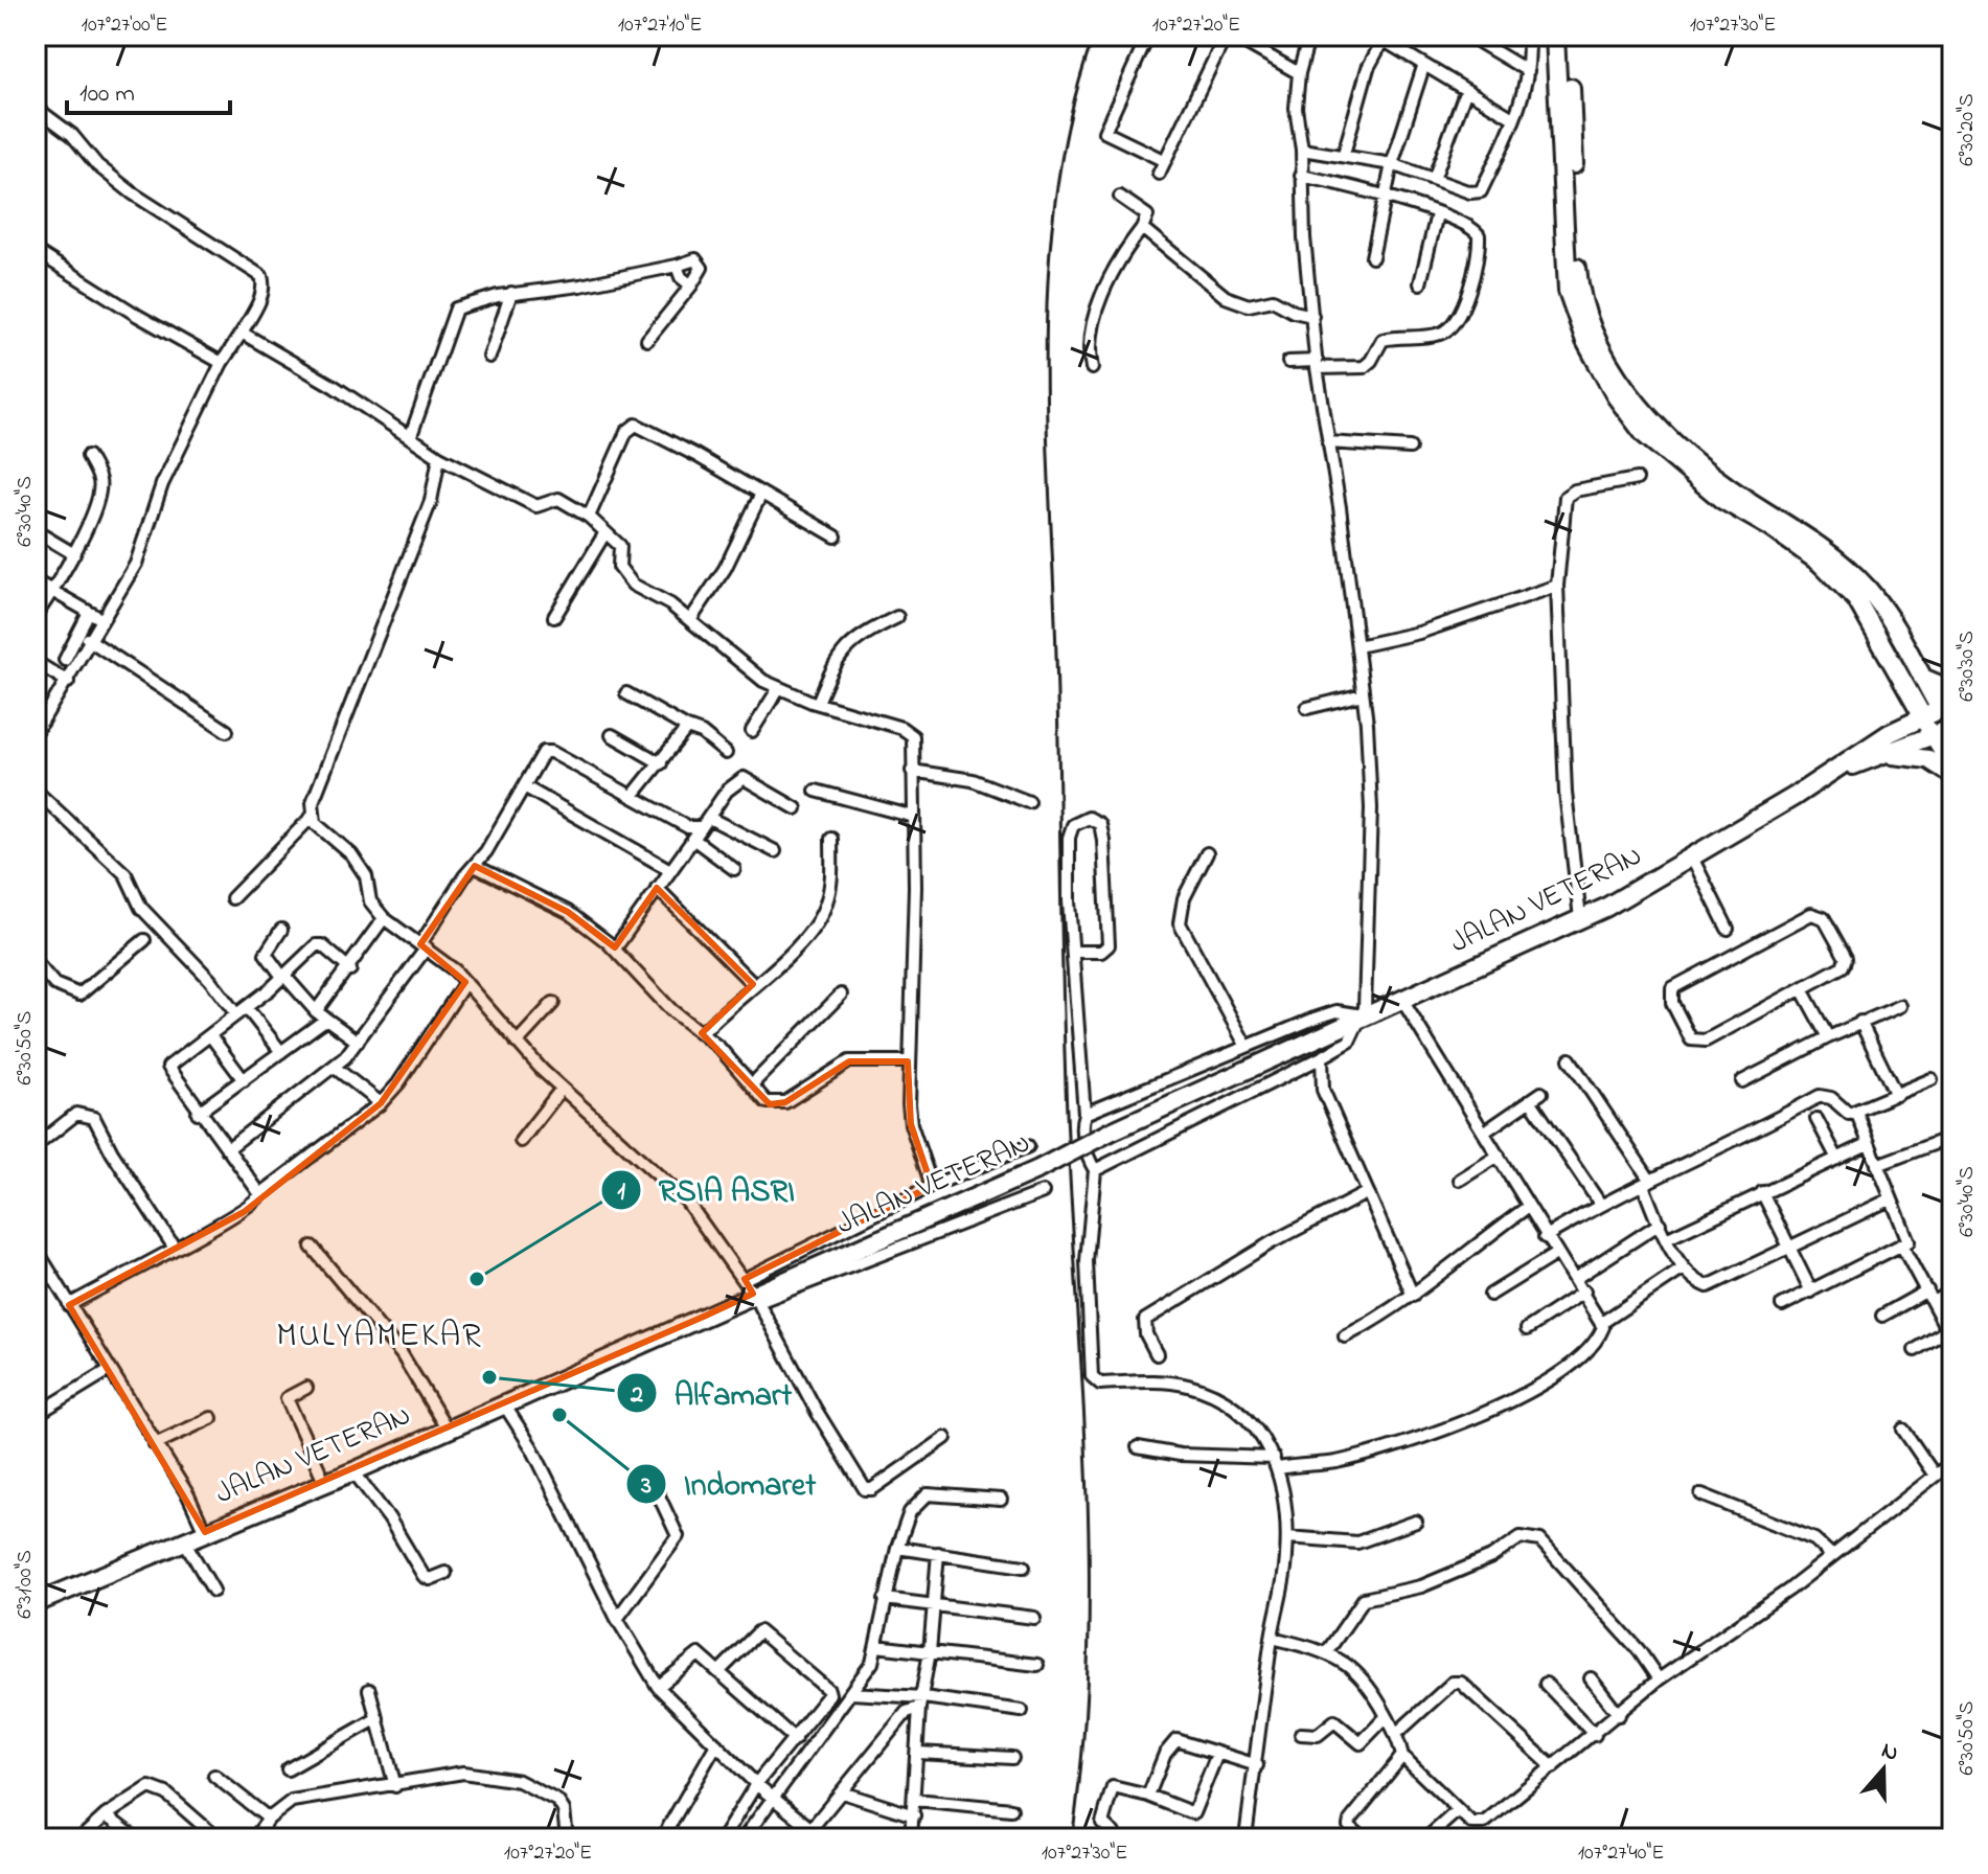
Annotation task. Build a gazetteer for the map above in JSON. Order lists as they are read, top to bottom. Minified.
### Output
{"streets":{"highway":["JALAN VETERAN"]},"districts":["MULYAMEKAR"],"places":["RSIA ASRI","Alfamart","Indomaret"],"scale_bar":"100 m","north":"top","coordinates":["107°27'00\"E","107°27'10\"E","107°27'20\"E","107°27'30\"E","6°30'20\"S","6°30'40\"S","6°30'30\"S","6°30'50\"S","6°31'00\"S","107°27'40\"E"]}
